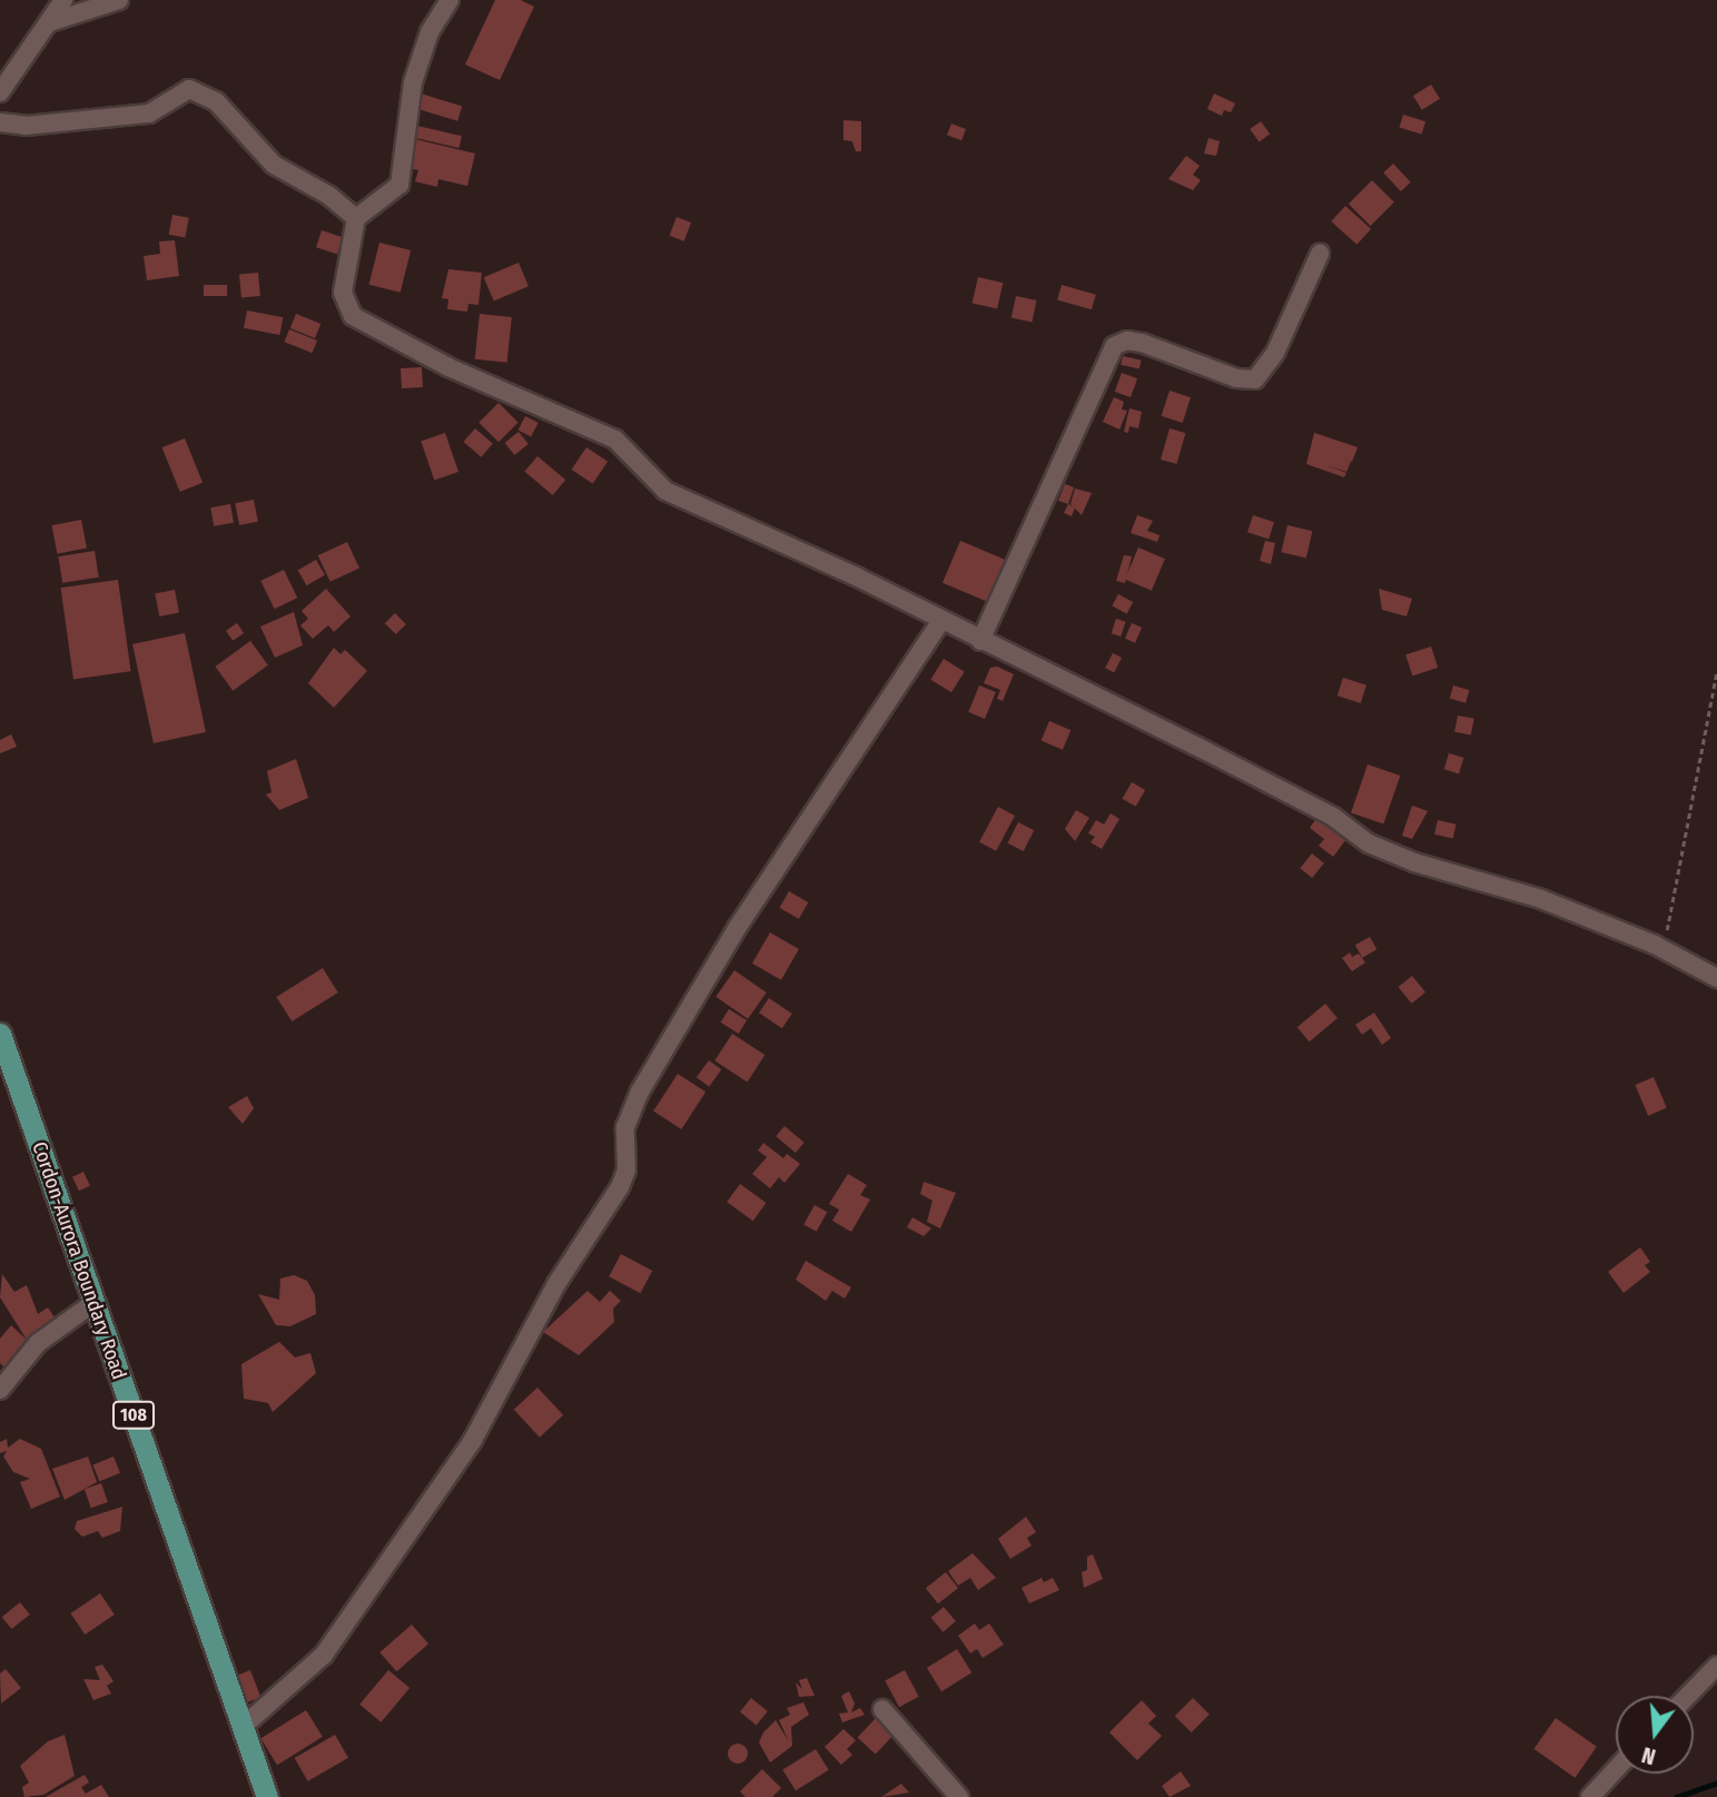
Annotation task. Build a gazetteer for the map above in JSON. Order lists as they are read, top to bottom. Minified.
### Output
{"streets":{"main road":["Cordon-Aurora Boundary Road","108"]},"north":"bottom"}
